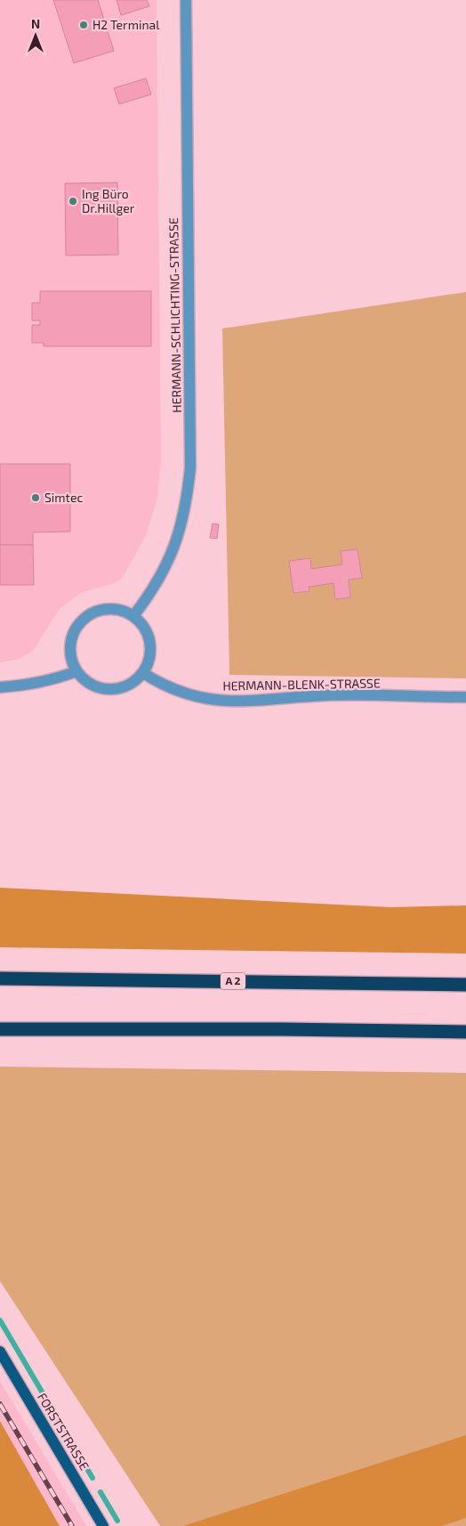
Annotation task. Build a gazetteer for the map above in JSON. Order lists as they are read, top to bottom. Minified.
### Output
{"streets":{"highway":["A 2"],"main road":["FORSTSTRASSE"],"street":["HERMANN-SCHLICHTING-STRASSE","HERMANN-BLENK-STRASSE"]},"crossings":[["HERMANN-SCHLICHTING-STRASSE","HERMANN-BLENK-STRASSE"]],"places":["H2 Terminal","Ing Büro Dr.Hillger","Simtec"],"north":"top"}
